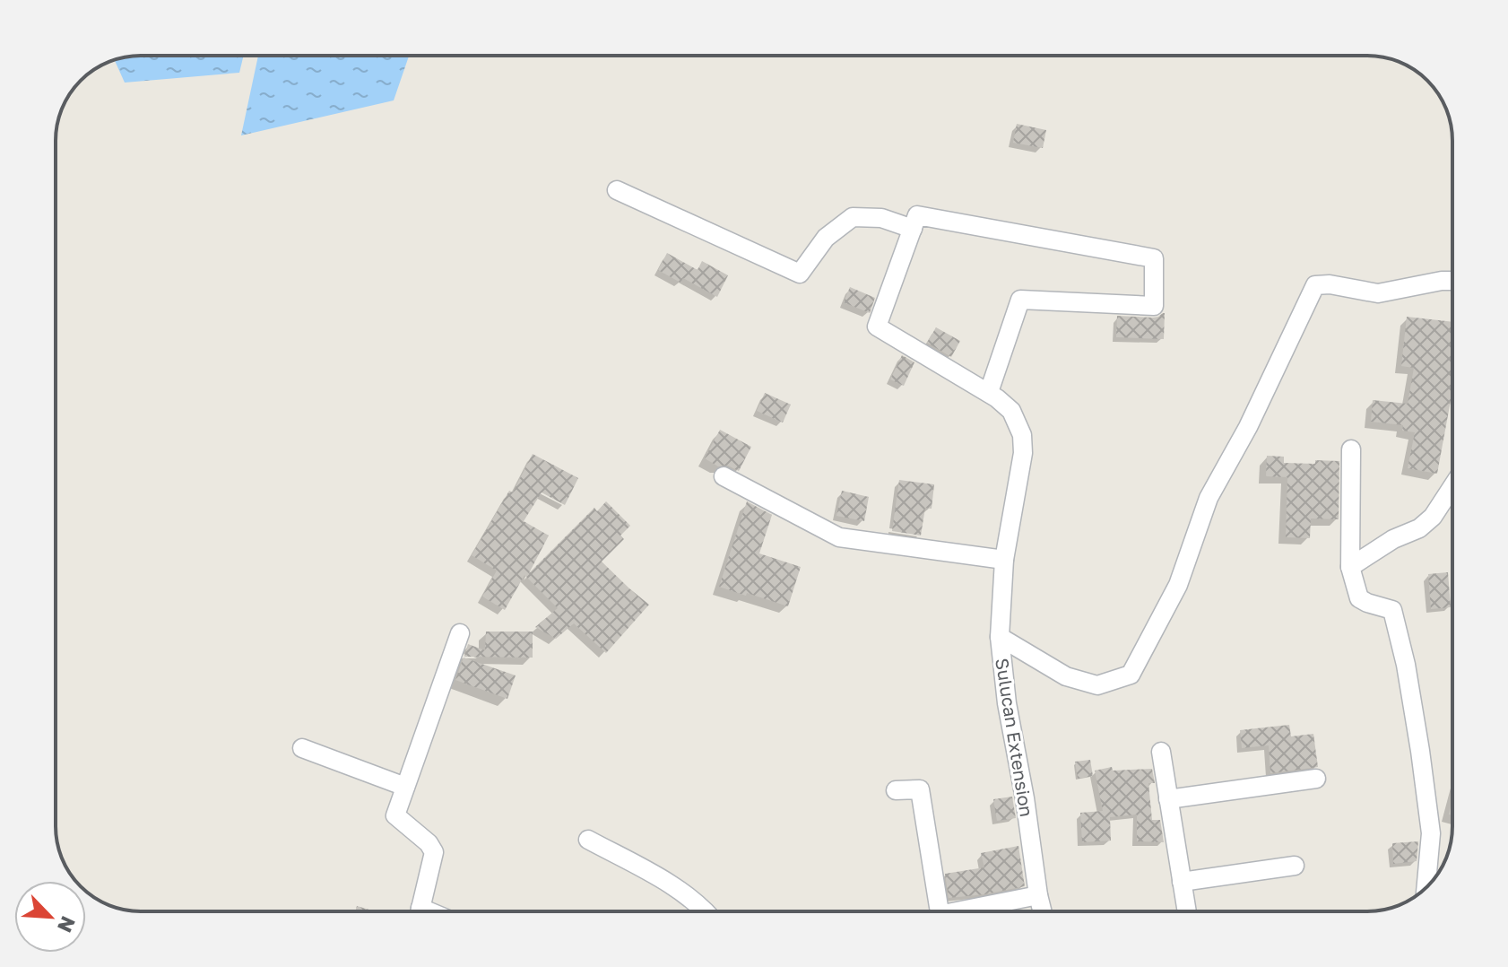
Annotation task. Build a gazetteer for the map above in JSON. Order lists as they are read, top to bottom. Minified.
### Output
{"streets":{"street":["Sulucan Extension"]},"north":"bottom right"}
